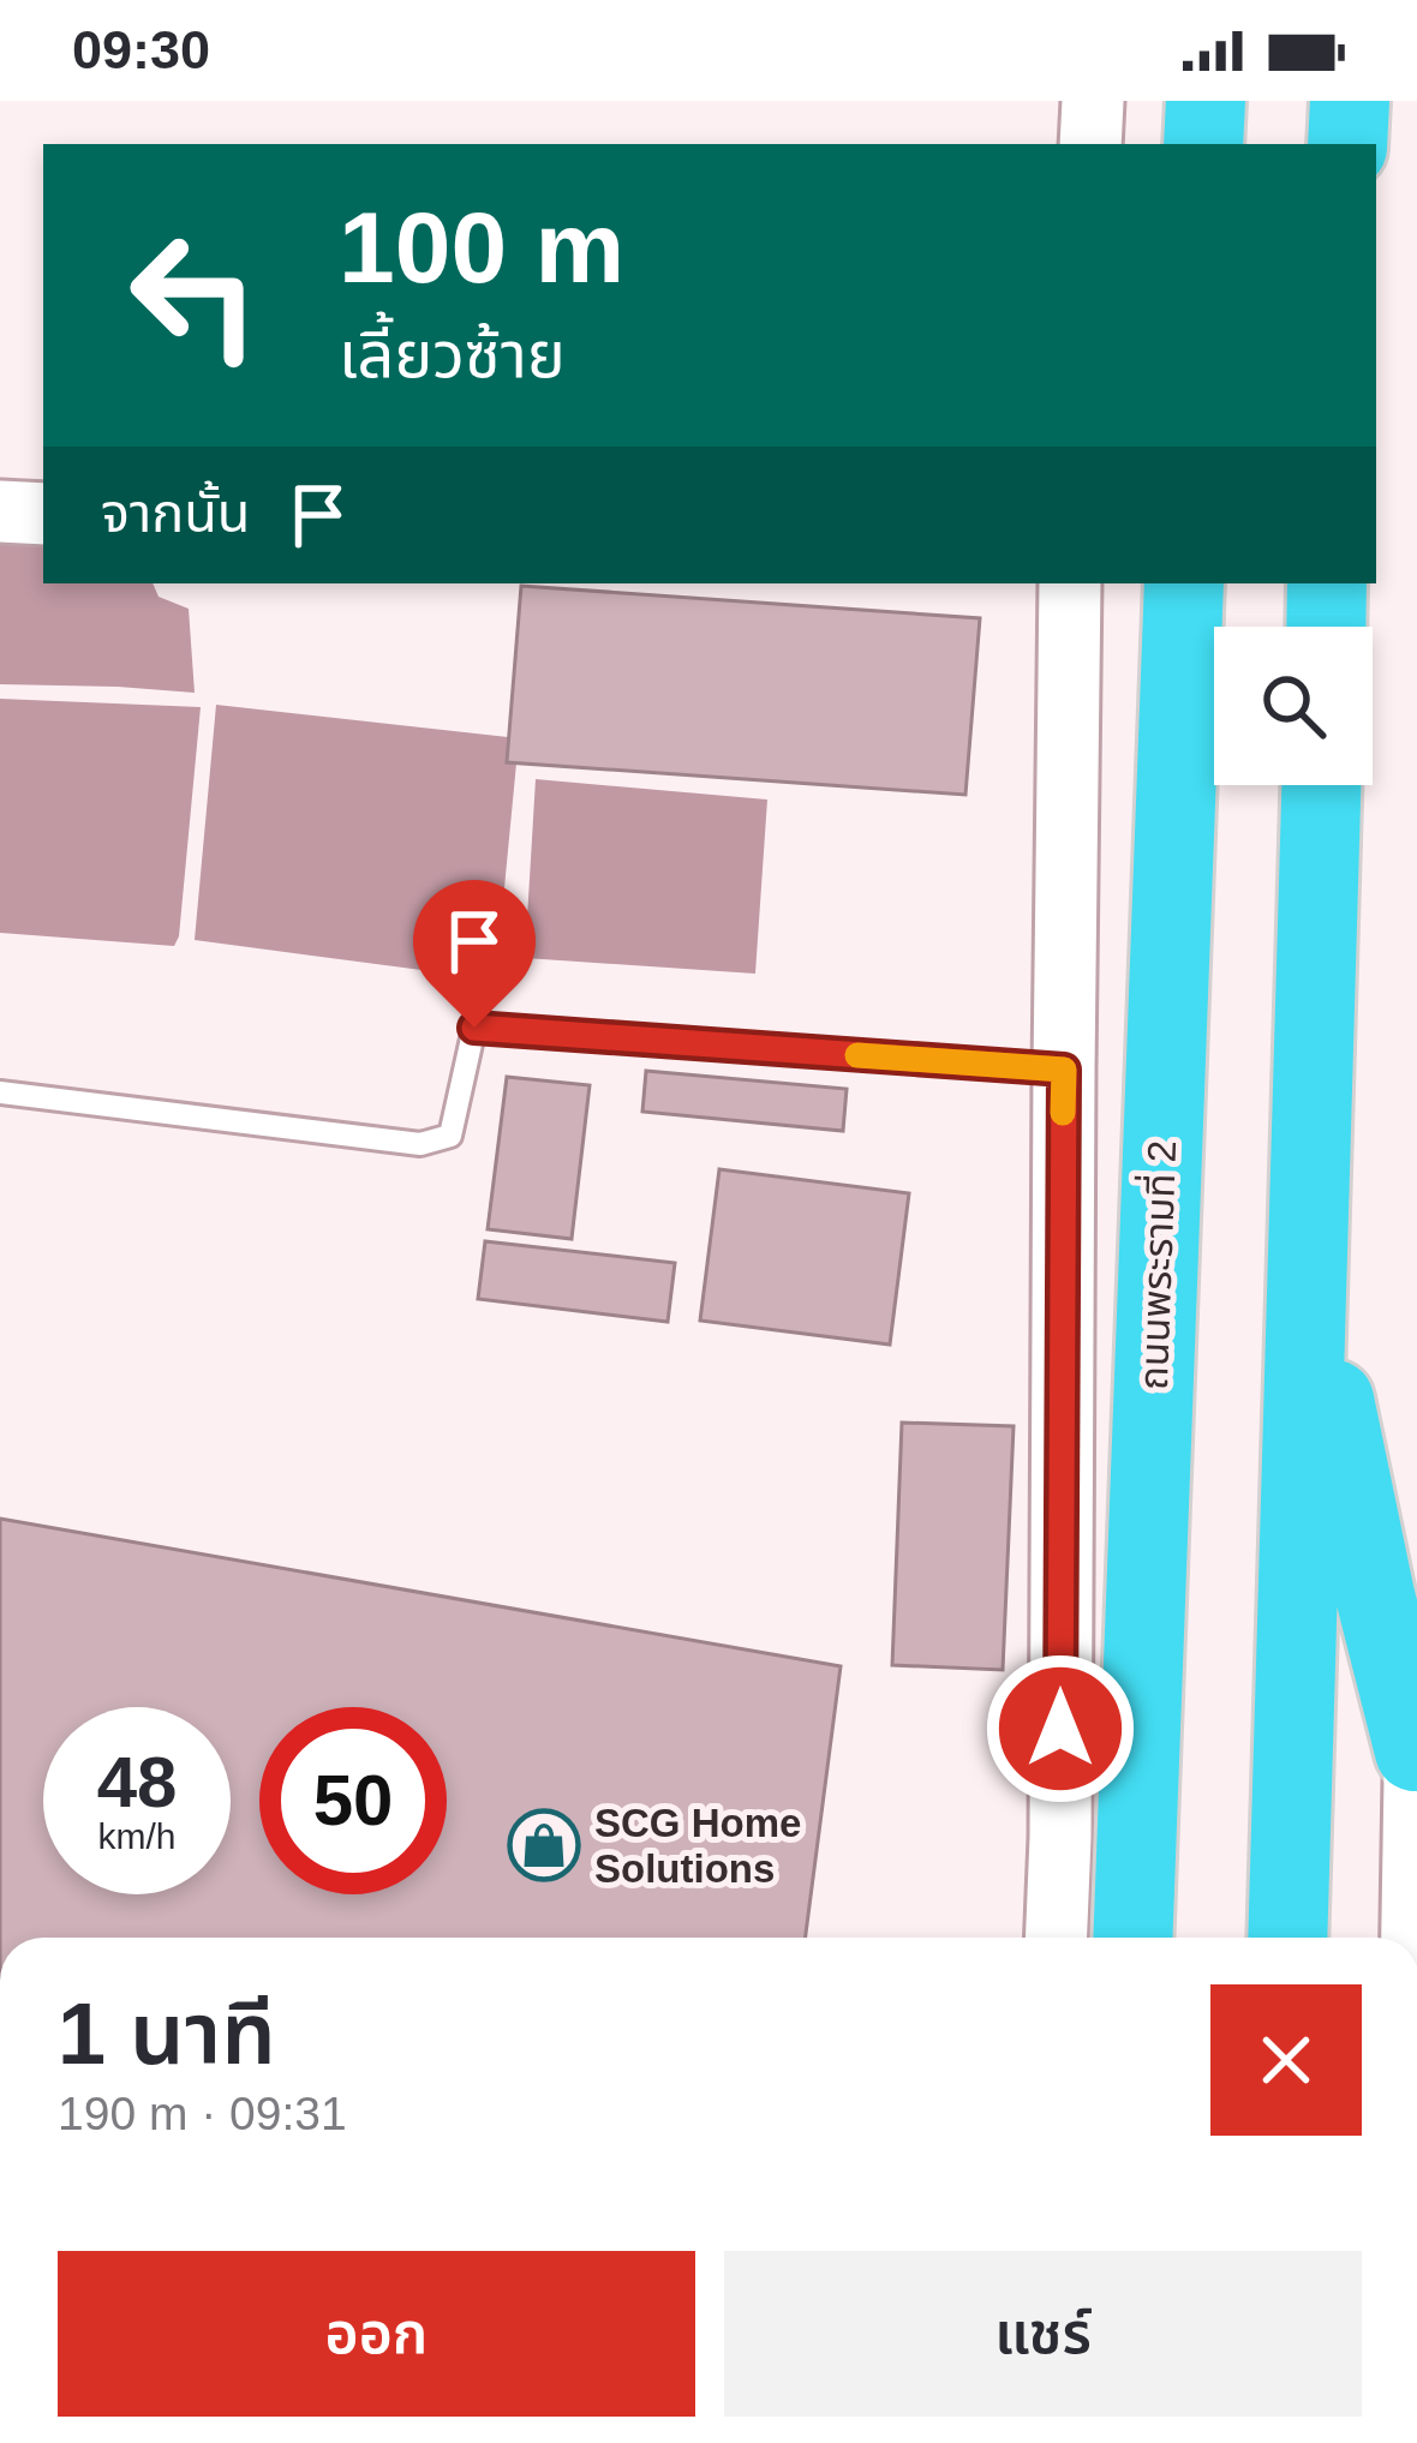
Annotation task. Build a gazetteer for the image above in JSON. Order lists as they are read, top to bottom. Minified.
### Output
{"streets":{"highway":["ถนนพระรามที่ 2"]},"places":{"shop":["SCG Home Solutions"]},"page":{"status":"09:30","turn":["100 m","เลี้ยวซ้าย"],"then":"จากนั้น","speed":"48 km/h","limit":"50","heading":["1 นาที","190 m · 09:31"],"buttons":["ออก","แชร์"]}}
